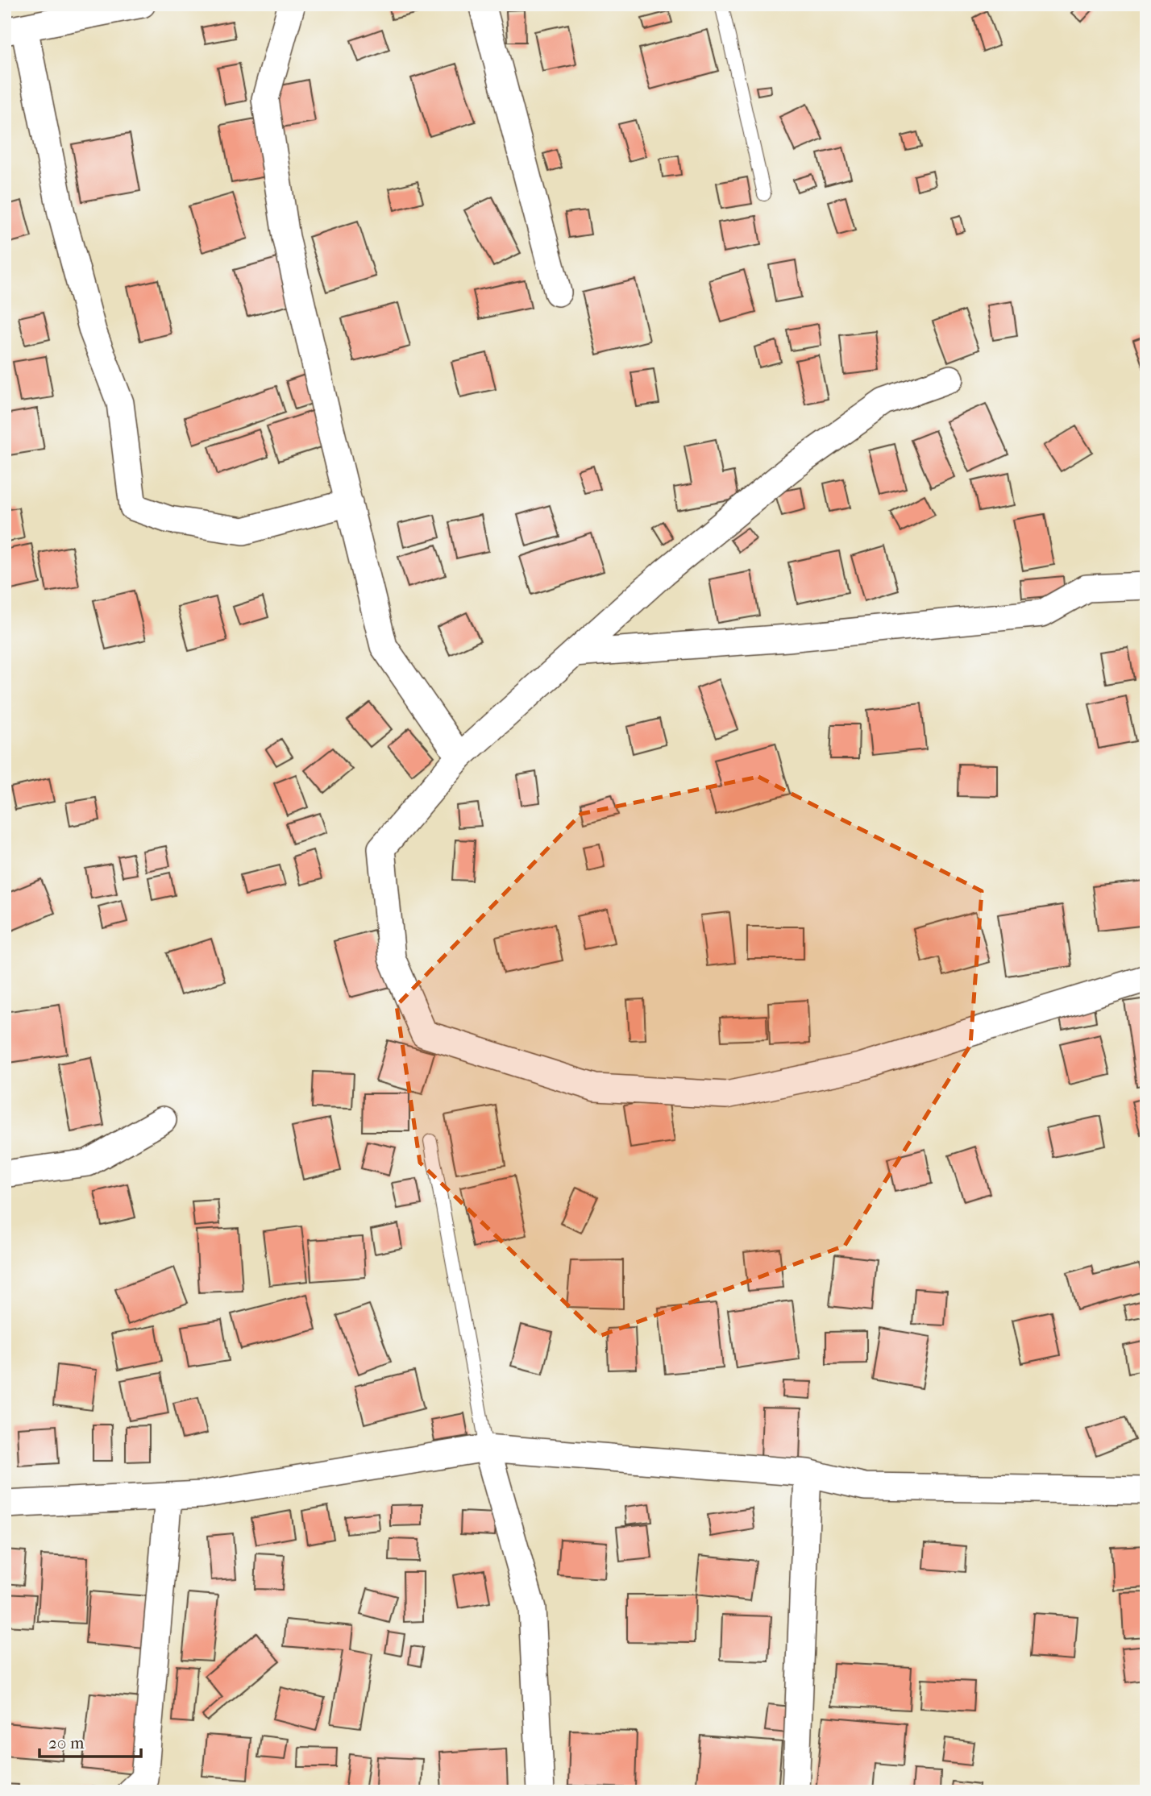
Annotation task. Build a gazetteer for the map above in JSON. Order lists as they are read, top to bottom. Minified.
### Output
{"scale_bar":"20 m"}
